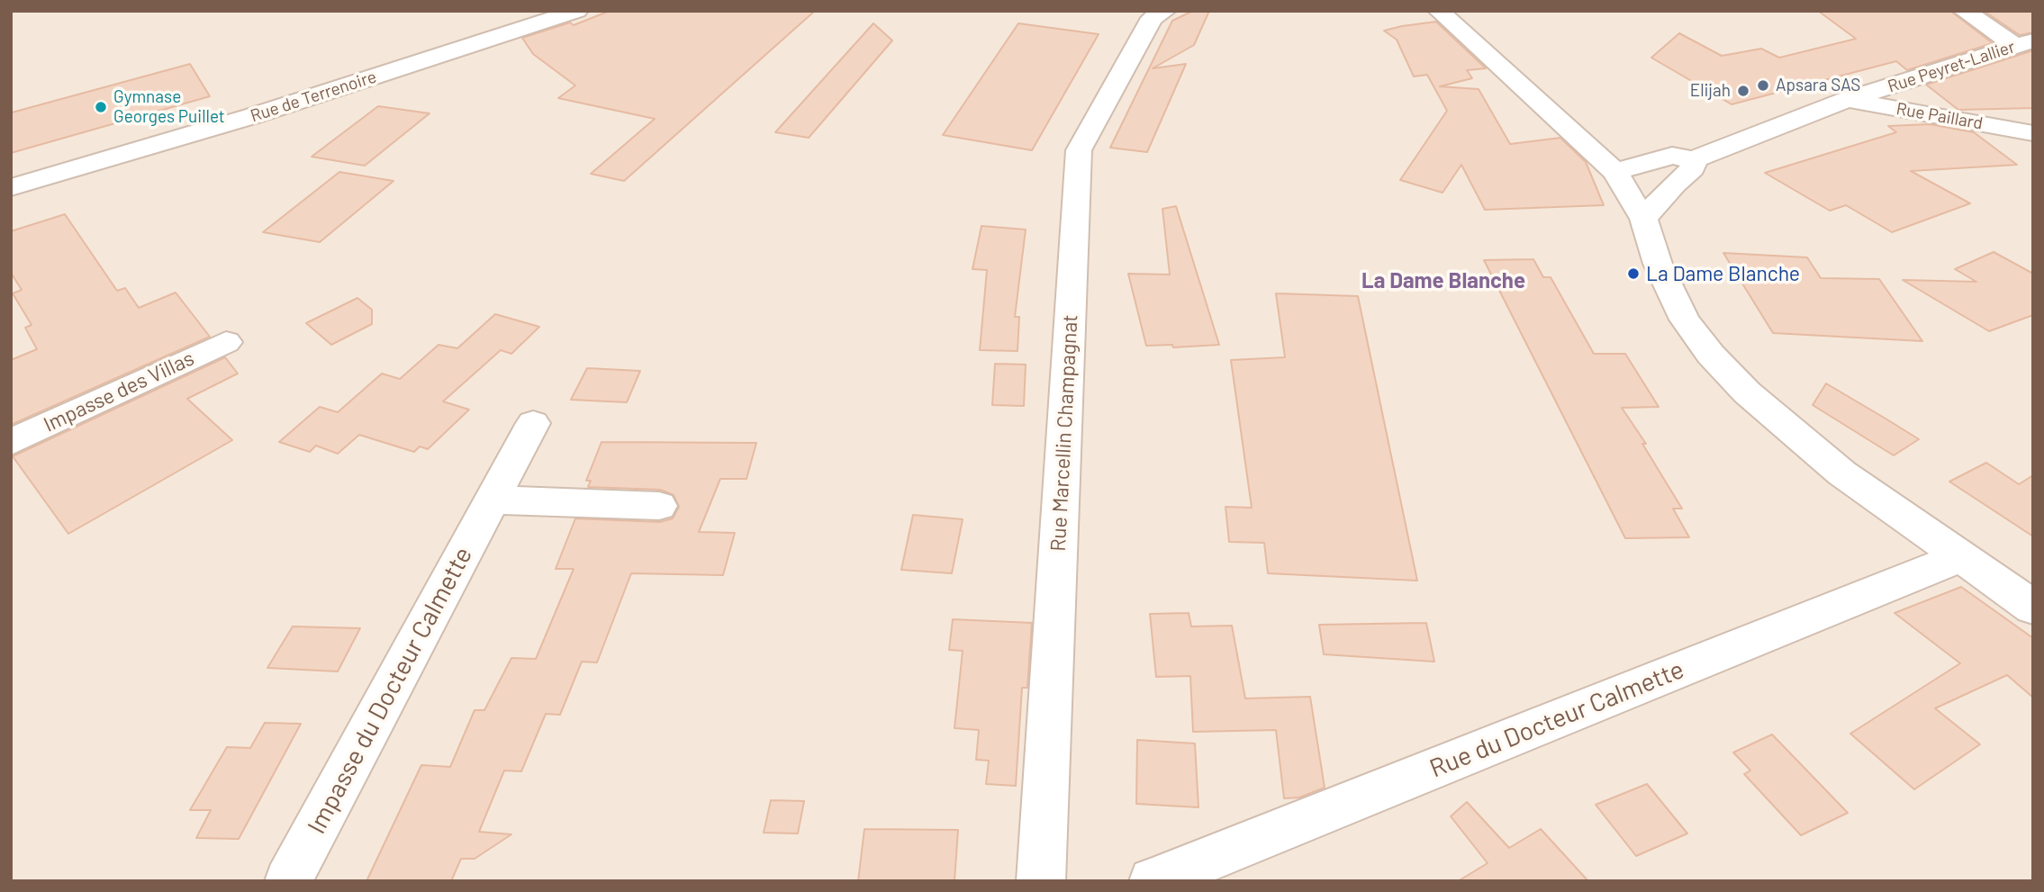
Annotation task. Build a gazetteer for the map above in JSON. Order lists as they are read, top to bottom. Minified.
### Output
{"streets":{"street":["Rue Peyret-Lallier","Rue de Terrenoire","Rue Paillard","Impasse des Villas","Rue Marcellin Champagnat","Impasse du Docteur Calmette","Rue du Docteur Calmette"]},"crossings":[["Rue Peyret-Lallier","Rue Paillard"]],"districts":["La Dame Blanche"],"places":["Apsara SAS","Elijah","Gymnase Georges Puillet","La Dame Blanche"]}
